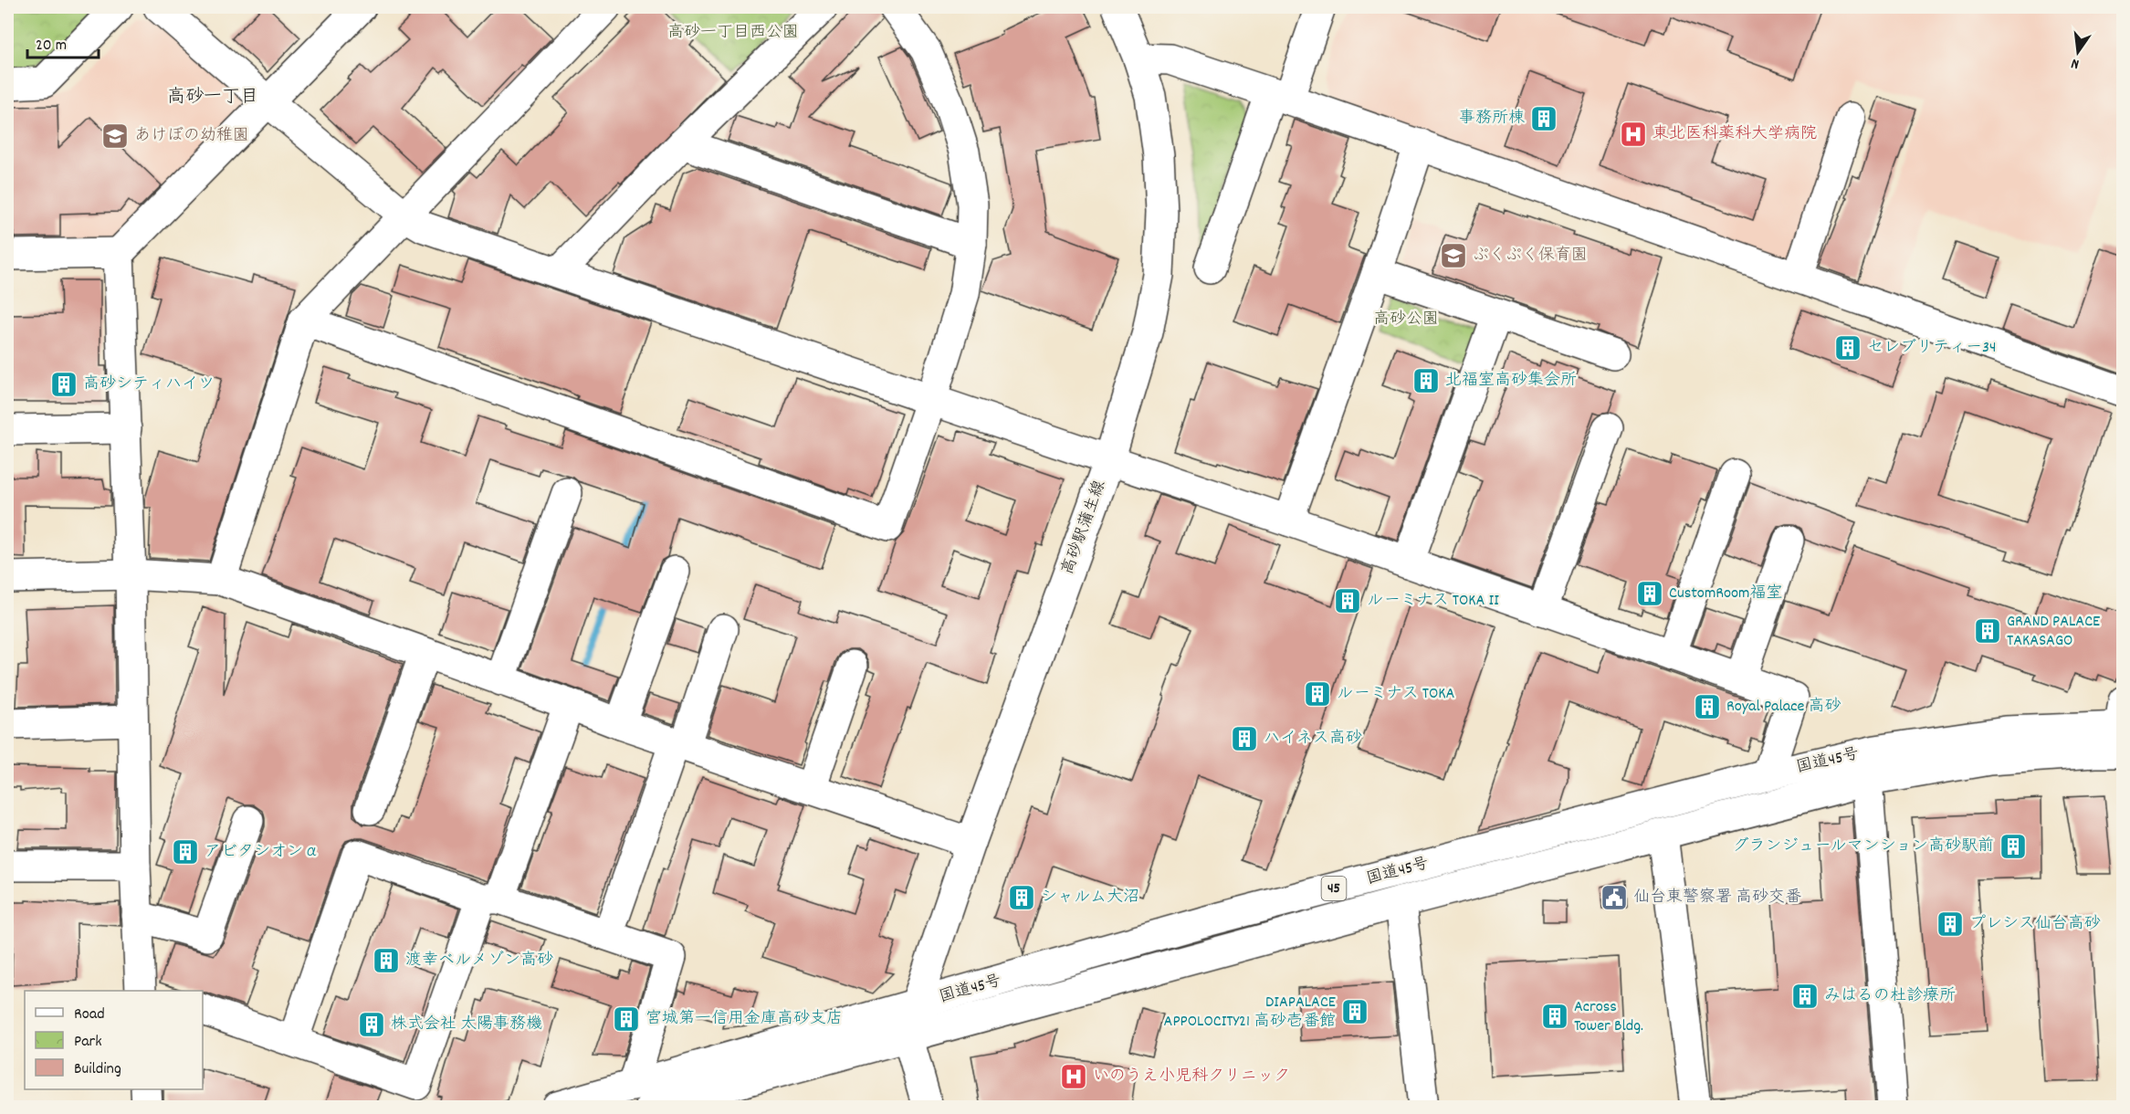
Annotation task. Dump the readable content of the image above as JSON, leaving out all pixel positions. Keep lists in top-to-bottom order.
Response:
{
  "streets": {
    "main road": ["高砂駅蒲生線", "国道45号", "45"]
  },
  "crossings": [
    ["高砂駅蒲生線", "国道45号"]
  ],
  "districts": ["高砂一丁目"],
  "parks": ["高砂一丁目西公園", "高砂公園"],
  "places": {
    "building": [
      "事務所棟",
      "セレブリティー34",
      "北福室高砂集会所",
      "高砂シティハイツ",
      "CustomRoom福室",
      "ルーミナス TOKA II",
      "GRAND PALACE TAKASAGO",
      "ルーミナス TOKA",
      "Royal Palace 高砂",
      "ハイネス高砂",
      "グランジュールマンション高砂駅前",
      "アビタシオンα",
      "シャルム大沼",
      "プレシス仙台高砂",
      "渡幸ベルメゾン高砂",
      "みはるの杜診療所",
      "DIAPALACE APPOLOCITY21 高砂壱番館",
      "Across Tower Bldg.",
      "宮城第一信用金庫高砂支店",
      "株式会社 太陽事務機"
    ],
    "hospital": ["東北医科薬科大学病院", "いのうえ小児科クリニック"],
    "school or university": ["あけぼの幼稚園", "ぷくぷく保育園"],
    "public building": ["仙台東警察署 高砂交番"]
  },
  "legend": ["Road", "Park", "Building"],
  "scale_bar": "20 m",
  "north": "bottom"
}
